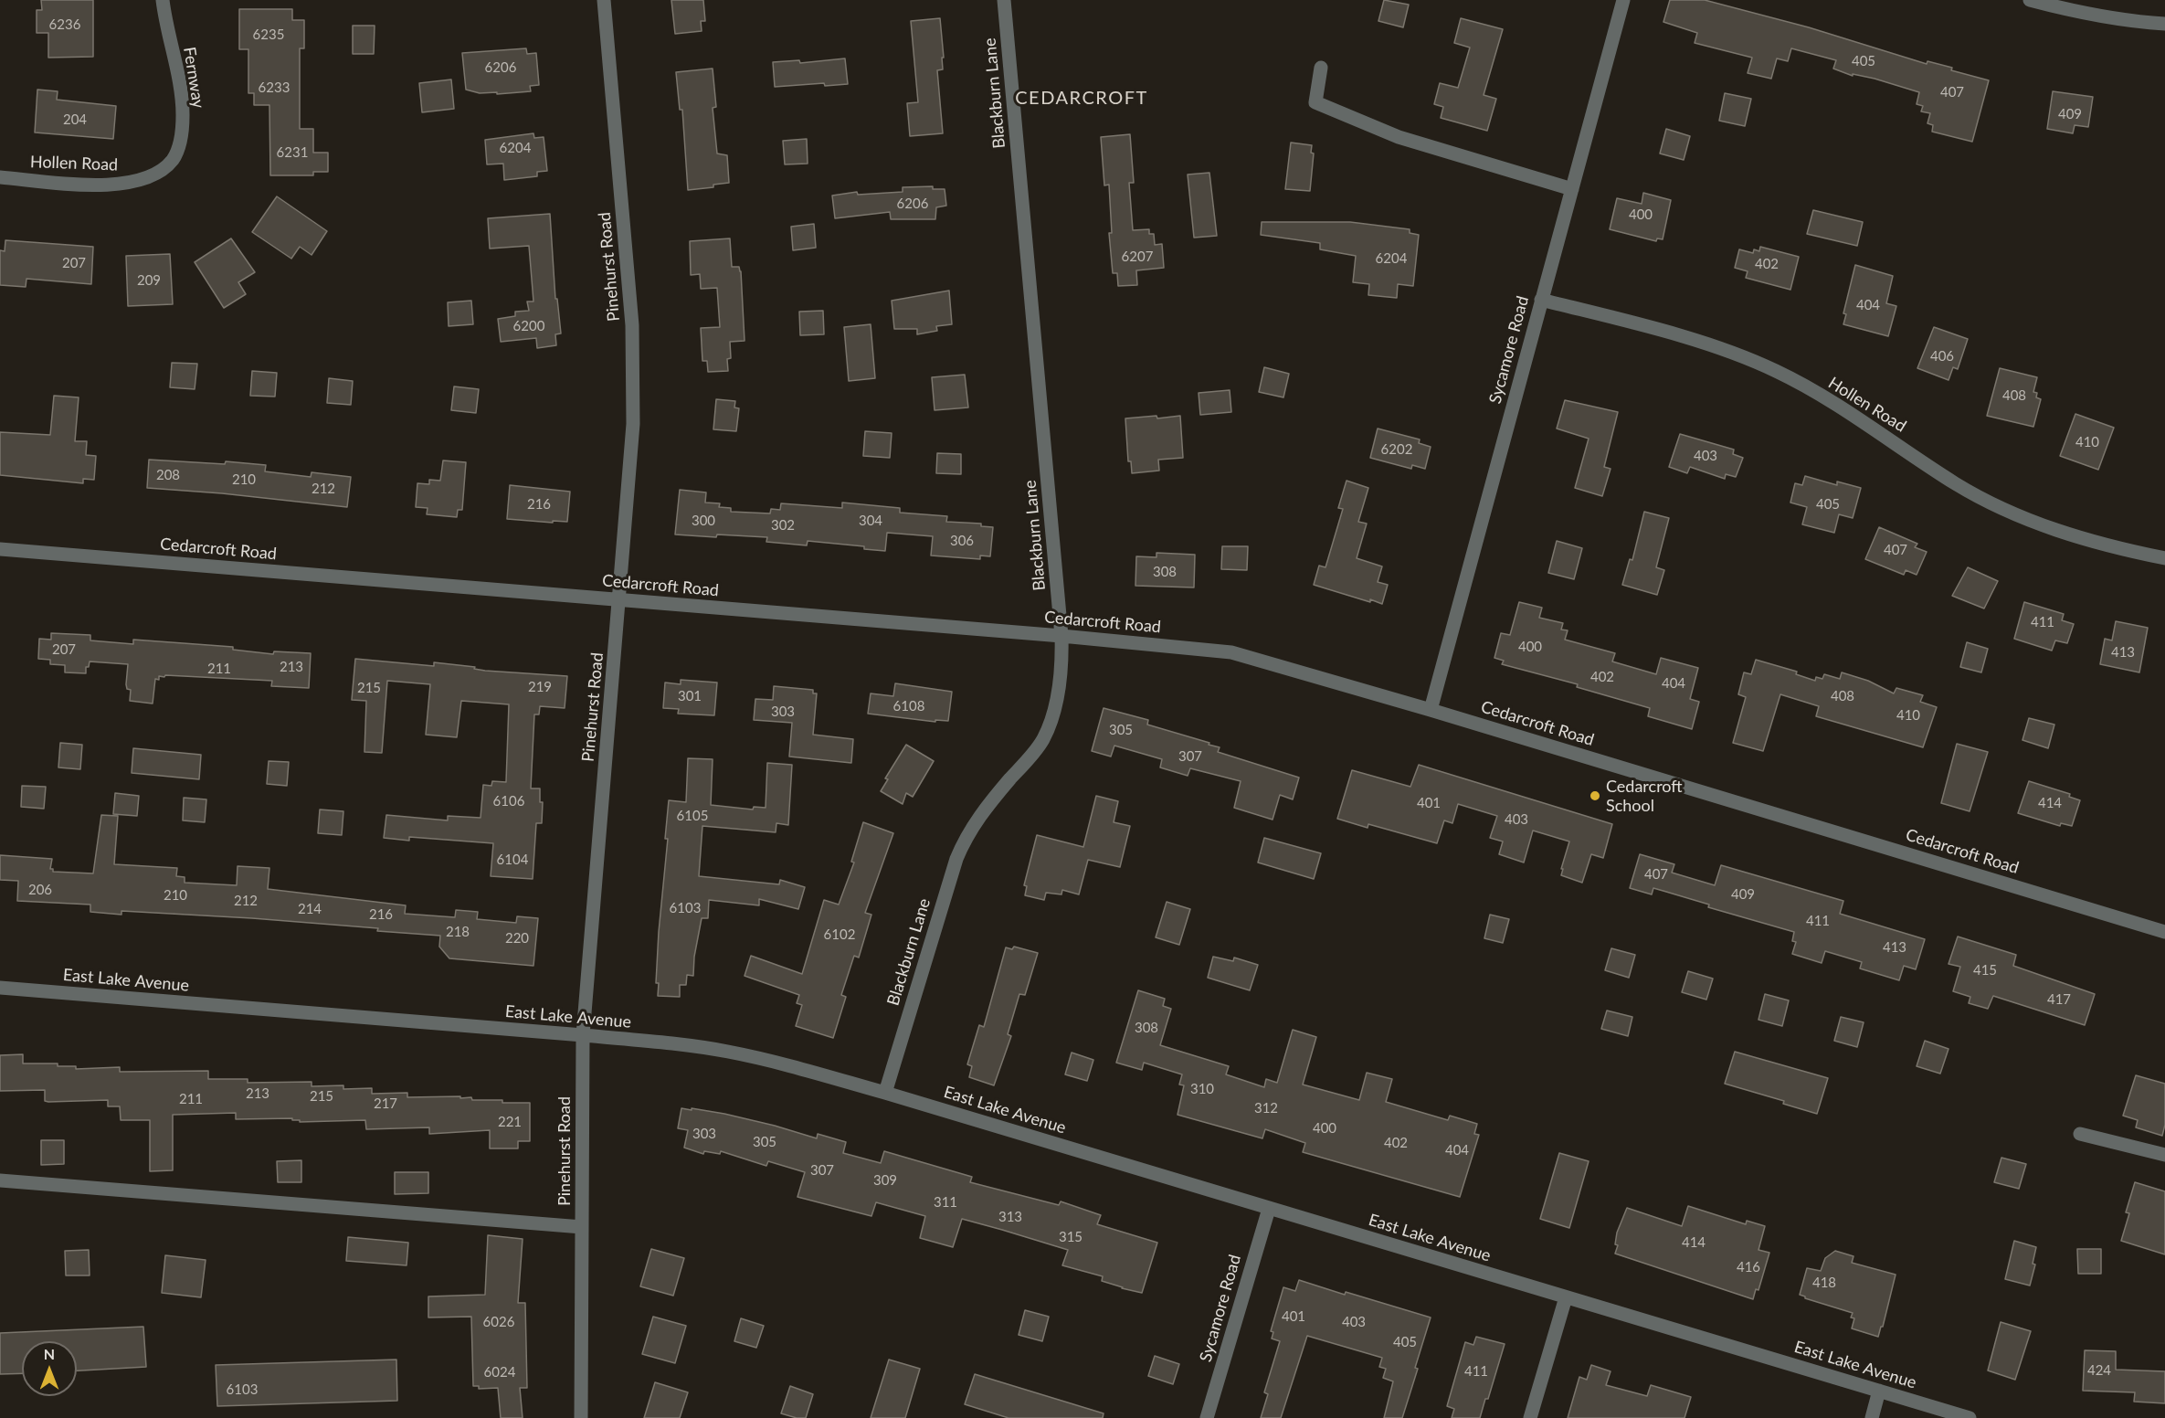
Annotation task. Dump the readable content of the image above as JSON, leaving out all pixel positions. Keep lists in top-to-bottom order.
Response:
{
  "streets": {
    "street": [
      "Fernway",
      "Blackburn Lane",
      "Hollen Road",
      "Pinehurst Road",
      "Sycamore Road",
      "Cedarcroft Road",
      "East Lake Avenue"
    ]
  },
  "crossings": [
    ["Fernway", "Hollen Road"],
    ["Blackburn Lane", "Cedarcroft Road"],
    ["Blackburn Lane", "East Lake Avenue"],
    ["Hollen Road", "Sycamore Road"],
    ["Pinehurst Road", "Cedarcroft Road"],
    ["Pinehurst Road", "East Lake Avenue"],
    ["Sycamore Road", "Cedarcroft Road"],
    ["Sycamore Road", "East Lake Avenue"]
  ],
  "districts": ["CEDARCROFT"],
  "places": ["Cedarcroft School"],
  "house_numbers": [
    "6236",
    "6235",
    "405",
    "6206",
    "6233",
    "407",
    "409",
    "204",
    "6204",
    "6231",
    "6206",
    "400",
    "6207",
    "6204",
    "207",
    "402",
    "209",
    "404",
    "6200",
    "406",
    "408",
    "410",
    "6202",
    "403",
    "208",
    "210",
    "212",
    "216",
    "405",
    "300",
    "304",
    "302",
    "306",
    "407",
    "308",
    "411",
    "400",
    "207",
    "413",
    "213",
    "211",
    "402",
    "404",
    "219",
    "215",
    "301",
    "408",
    "6108",
    "303",
    "410",
    "305",
    "307",
    "6106",
    "401",
    "414",
    "6105",
    "403",
    "6104",
    "407",
    "206",
    "409",
    "210",
    "212",
    "6103",
    "214",
    "216",
    "411",
    "218",
    "6102",
    "220",
    "413",
    "415",
    "417",
    "308",
    "310",
    "213",
    "215",
    "211",
    "217",
    "312",
    "221",
    "400",
    "303",
    "305",
    "402",
    "404",
    "307",
    "309",
    "311",
    "313",
    "315",
    "414",
    "416",
    "418",
    "401",
    "6026",
    "403",
    "405",
    "424",
    "411",
    "6024",
    "6103"
  ],
  "north": "top"
}
